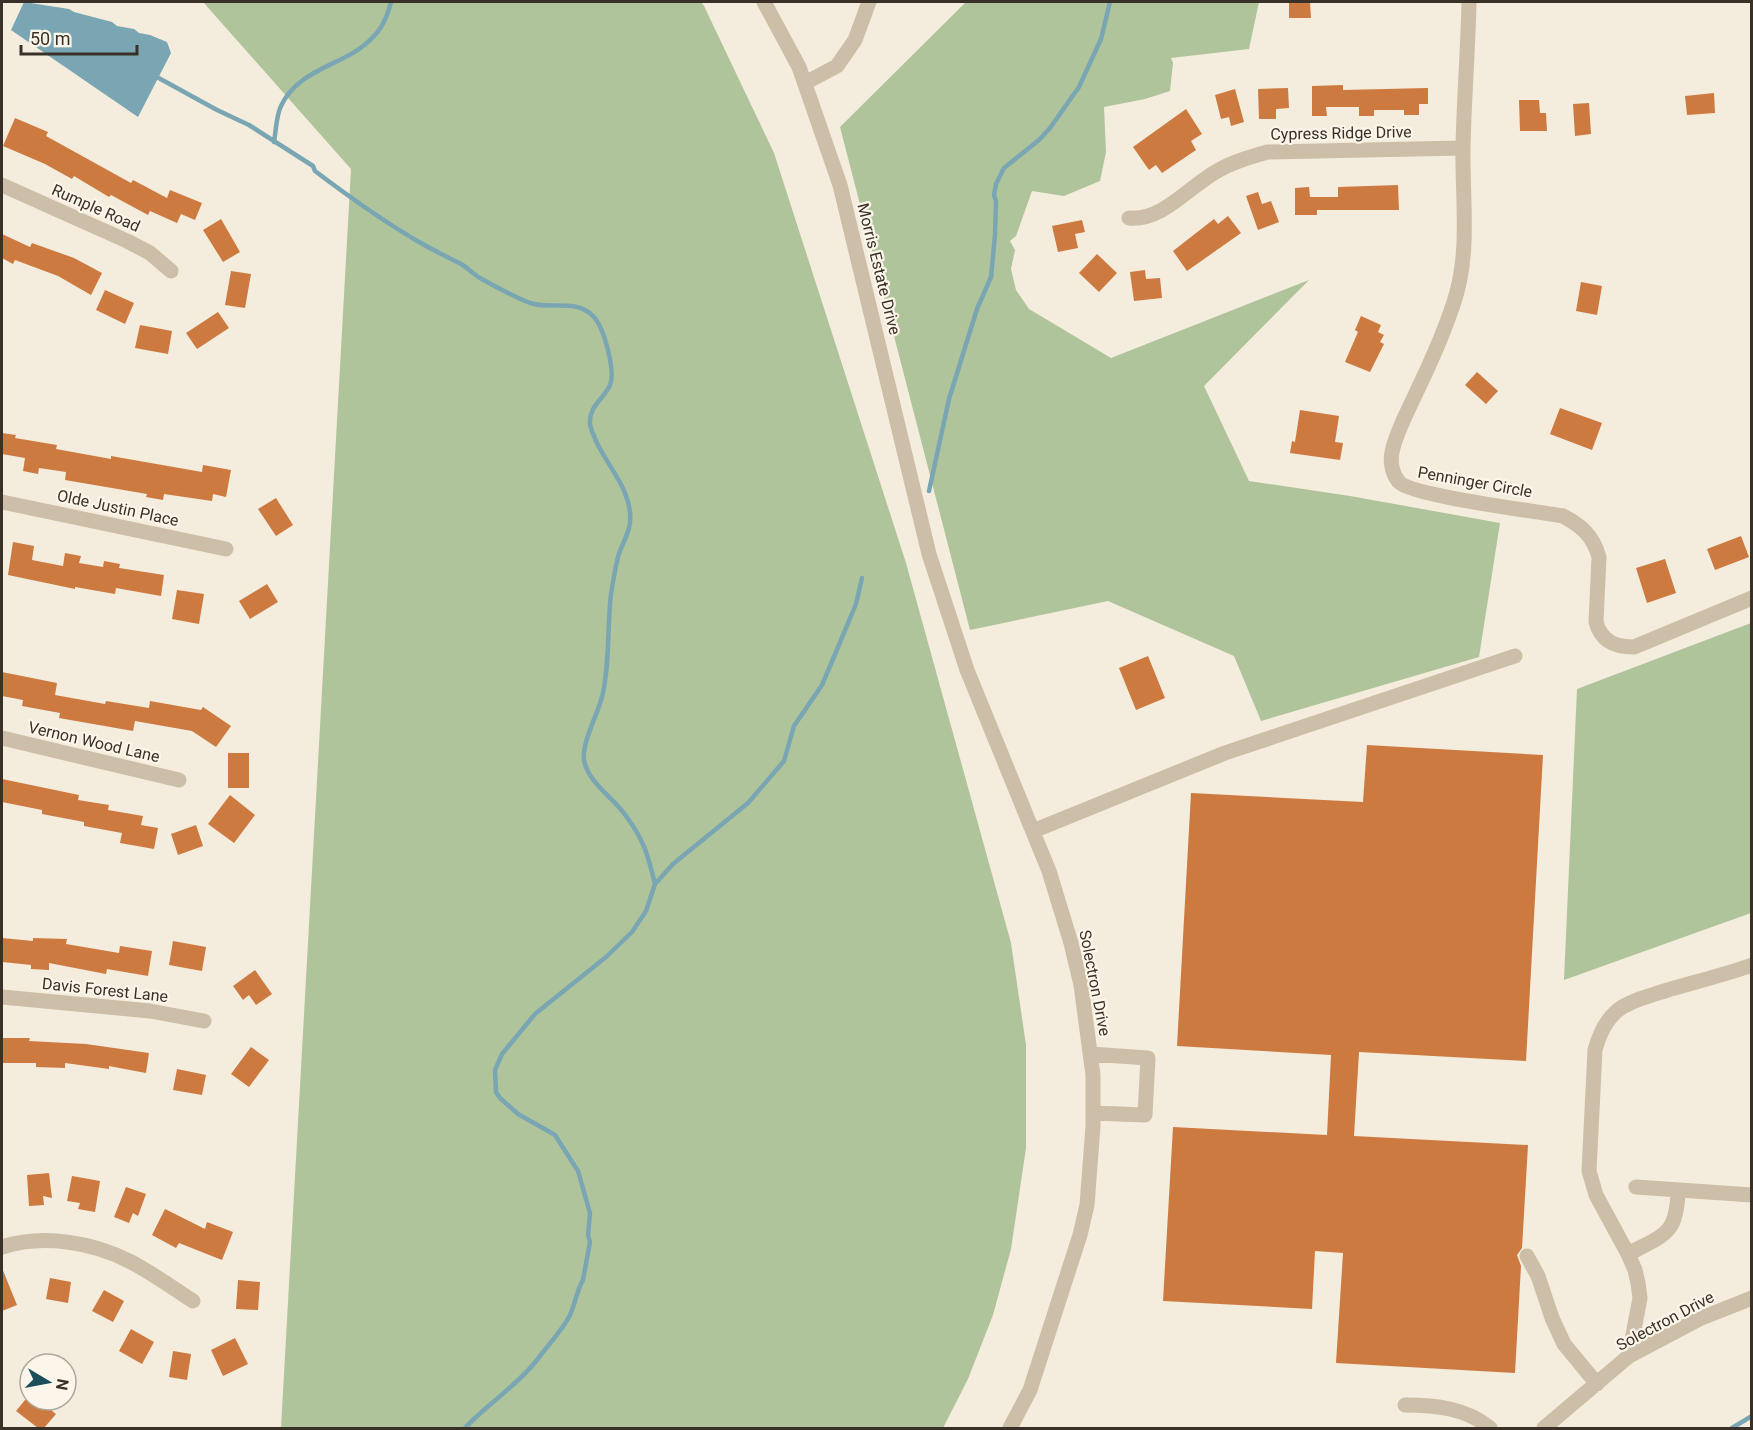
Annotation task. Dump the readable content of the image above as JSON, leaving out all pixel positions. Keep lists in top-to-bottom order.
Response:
{
  "streets": {
    "street": [
      "Cypress Ridge Drive",
      "Rumple Road",
      "Morris Estate Drive",
      "Penninger Circle",
      "Olde Justin Place",
      "Vernon Wood Lane",
      "Solectron Drive",
      "Davis Forest Lane"
    ]
  },
  "crossings": [
    ["Cypress Ridge Drive", "Penninger Circle"],
    ["Morris Estate Drive", "Solectron Drive"]
  ],
  "scale_bar": "50 m",
  "north": "right"
}
